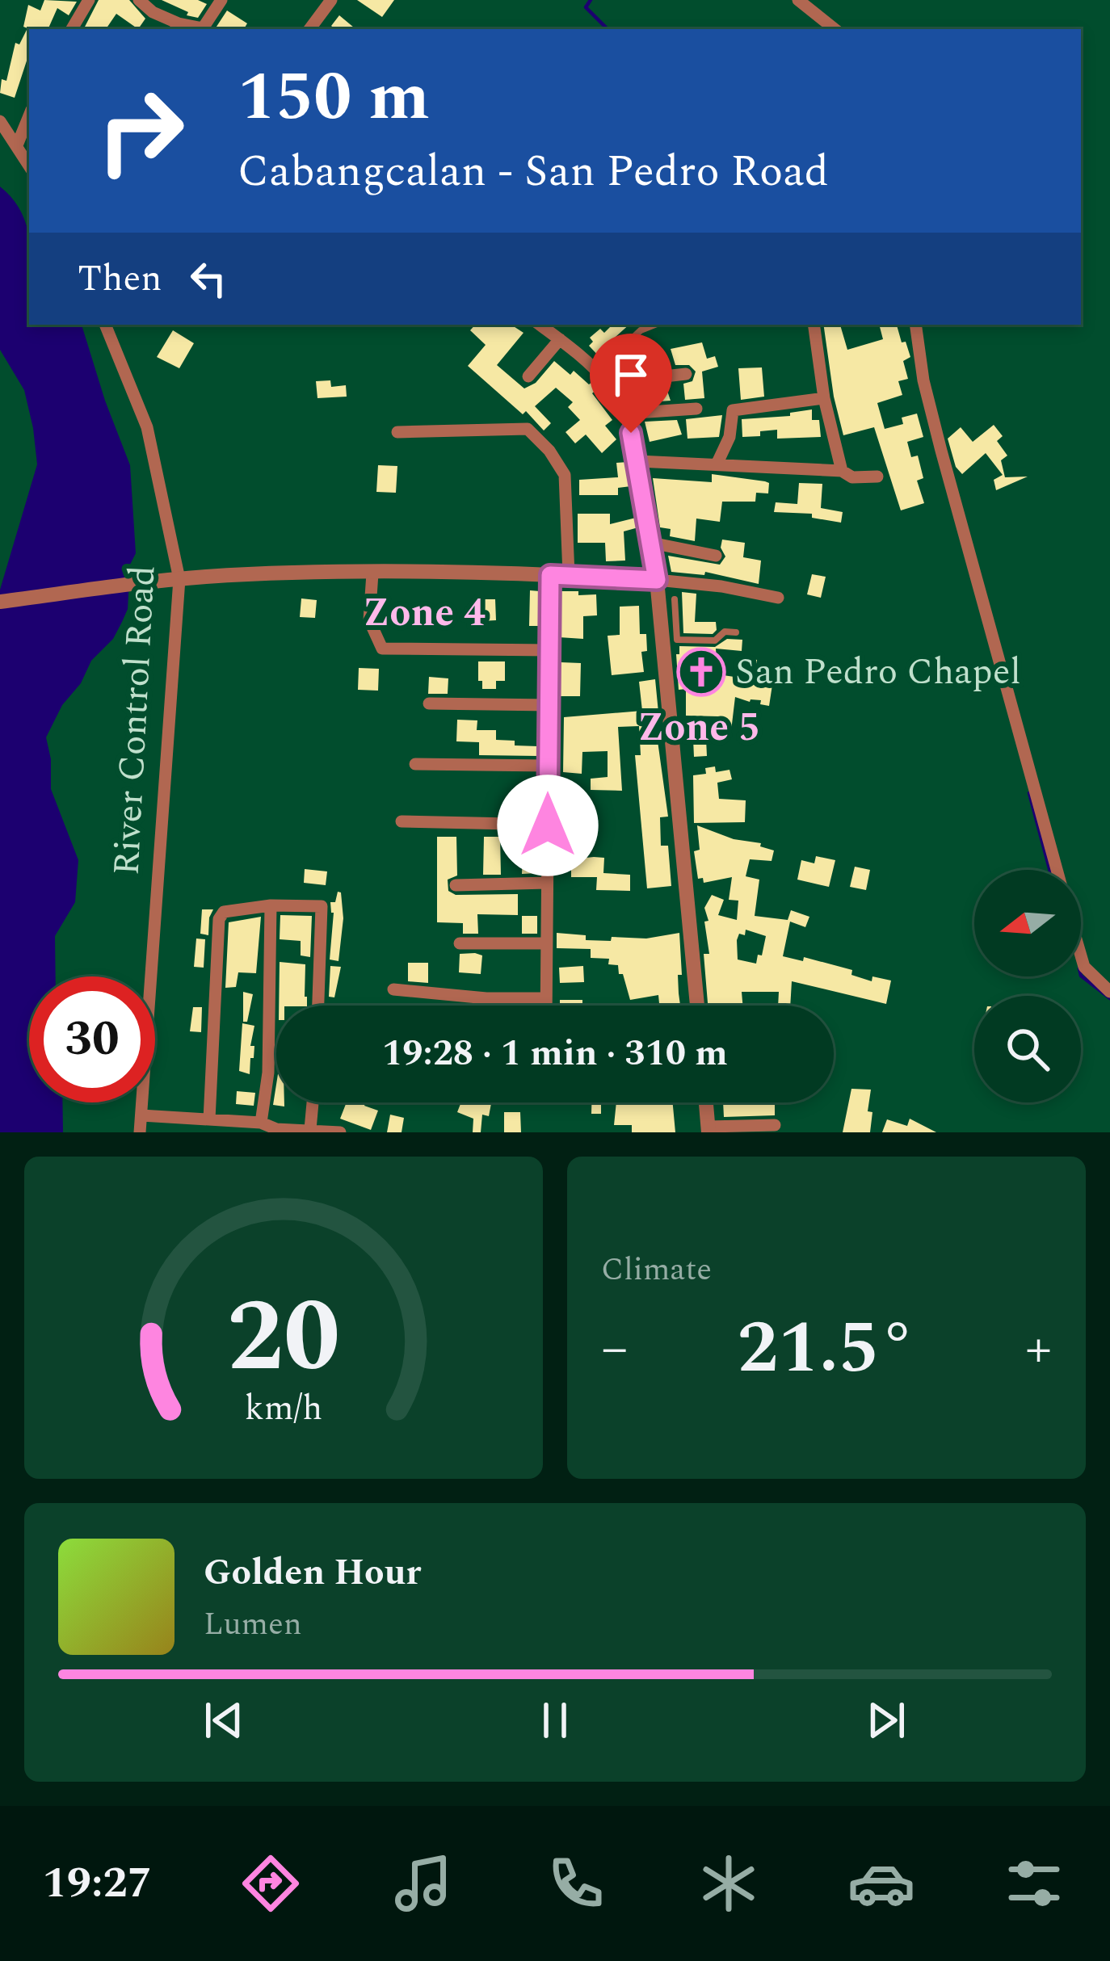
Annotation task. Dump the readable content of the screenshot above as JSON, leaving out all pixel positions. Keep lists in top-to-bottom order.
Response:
{
  "streets": {
    "street": ["River Control Road"]
  },
  "districts": ["Zone 4", "Zone 5"],
  "places": {
    "church": ["San Pedro Chapel"]
  },
  "north": "left",
  "page": {
    "turn": ["150 m", "Cabangcalan - San Pedro Road"],
    "then": "Then",
    "limit": "30",
    "trip": "19:28 · 1 min · 310 m",
    "tile": "Climate",
    "heat": ["−", "21.5°", "+"],
    "song": ["Golden Hour", "Lumen"],
    "tabs": "19:27",
    "gauge": ["20", "km/h"]
  }
}
